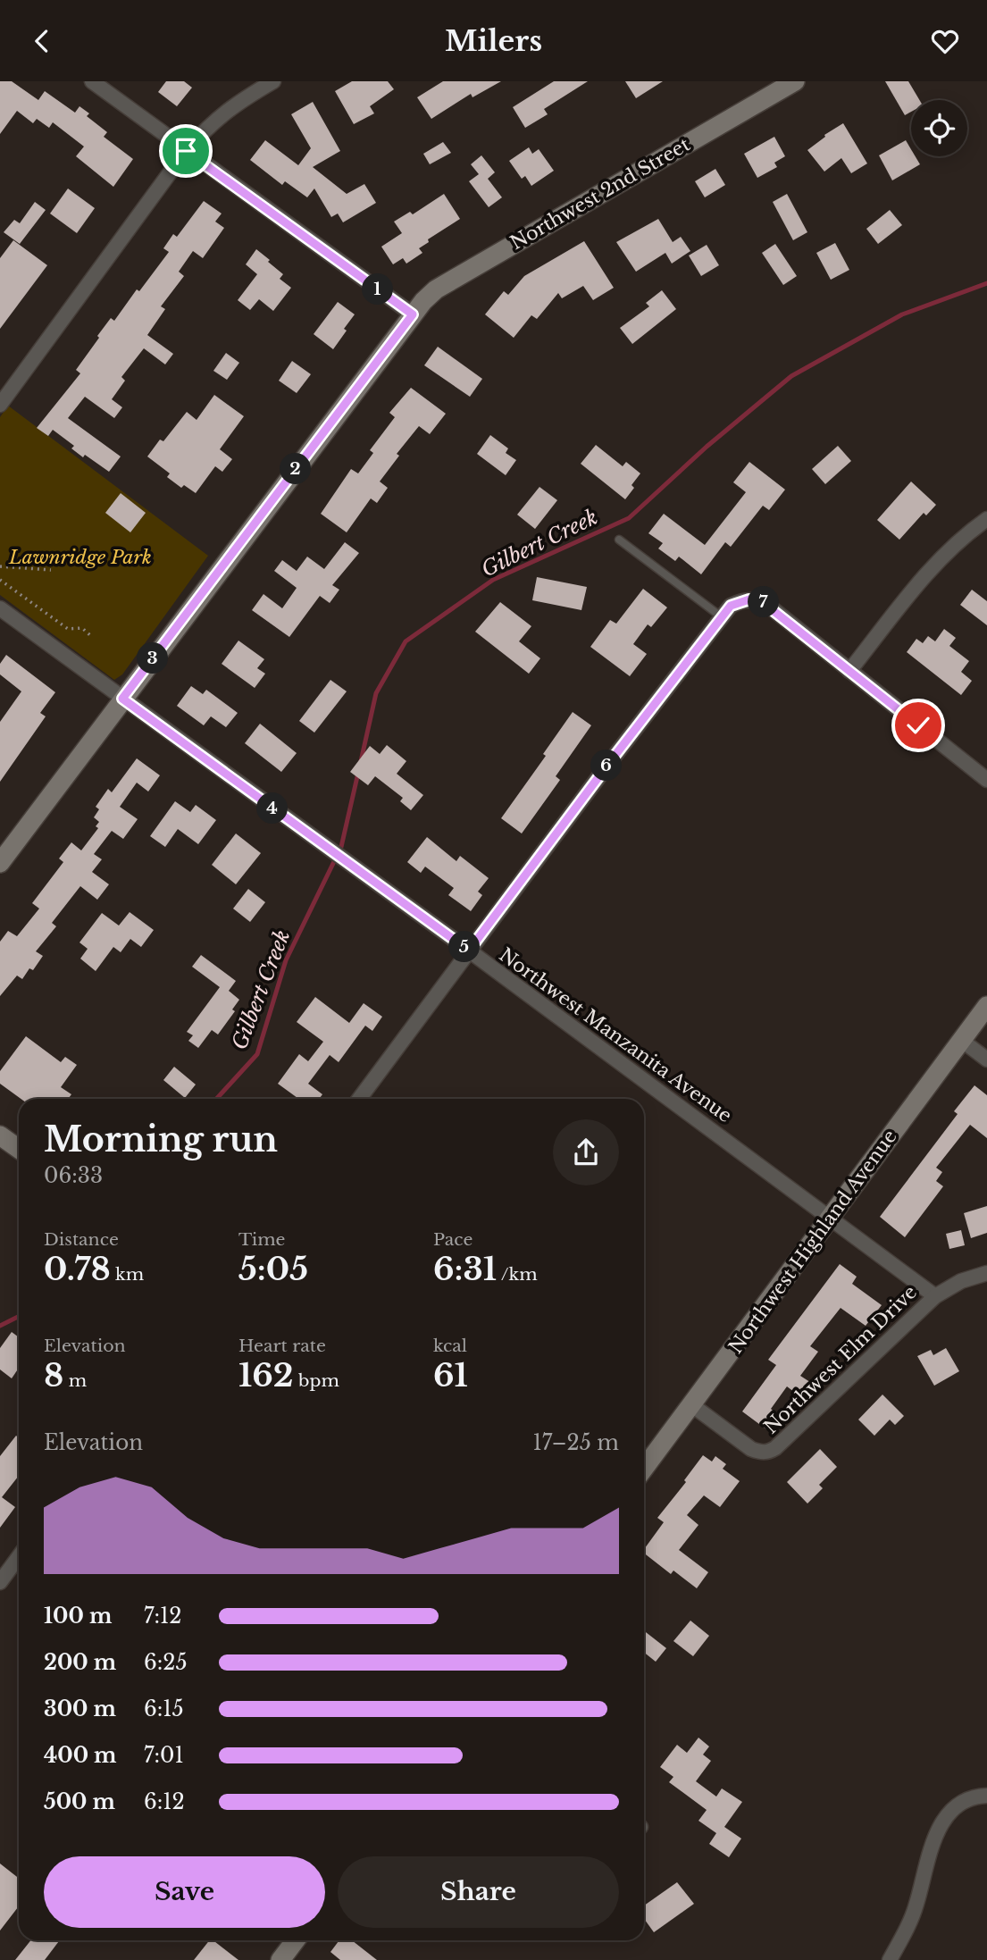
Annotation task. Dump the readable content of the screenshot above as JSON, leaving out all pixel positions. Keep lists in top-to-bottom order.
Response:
{
  "streets": {
    "street": [
      "Northwest 2nd Street",
      "Northwest Manzanita Avenue",
      "Northwest Highland Avenue",
      "Northwest Elm Drive"
    ]
  },
  "crossings": [
    ["Northwest 2nd Street", "Northwest Manzanita Avenue"],
    ["Northwest Manzanita Avenue", "Northwest Highland Avenue"],
    ["Northwest Manzanita Avenue", "Northwest Elm Drive"],
    ["Northwest Highland Avenue", "Northwest Elm Drive"]
  ],
  "water": ["Gilbert Creek"],
  "parks": ["Lawnridge Park"],
  "page": {
    "header": "Milers",
    "pins": [
      "1",
      "2",
      "7",
      "3",
      "6",
      "4",
      "5"
    ],
    "heading": ["Morning run", "06:33"],
    "stats": [
      ["Distance", "0.78 km"],
      ["Time", "5:05"],
      ["Pace", "6:31 /km"],
      ["Elevation", "8 m"],
      ["Heart rate", "162 bpm"],
      ["kcal", "61"]
    ],
    "chart": ["Elevation", "17–25 m"],
    "list": [
      {
        "name": "100 m",
        "note": "7:12"
      },
      {
        "name": "200 m",
        "note": "6:25"
      },
      {
        "name": "300 m",
        "note": "6:15"
      },
      {
        "name": "400 m",
        "note": "7:01"
      },
      {
        "name": "500 m",
        "note": "6:12"
      }
    ],
    "buttons": ["Save", "Share"]
  }
}
